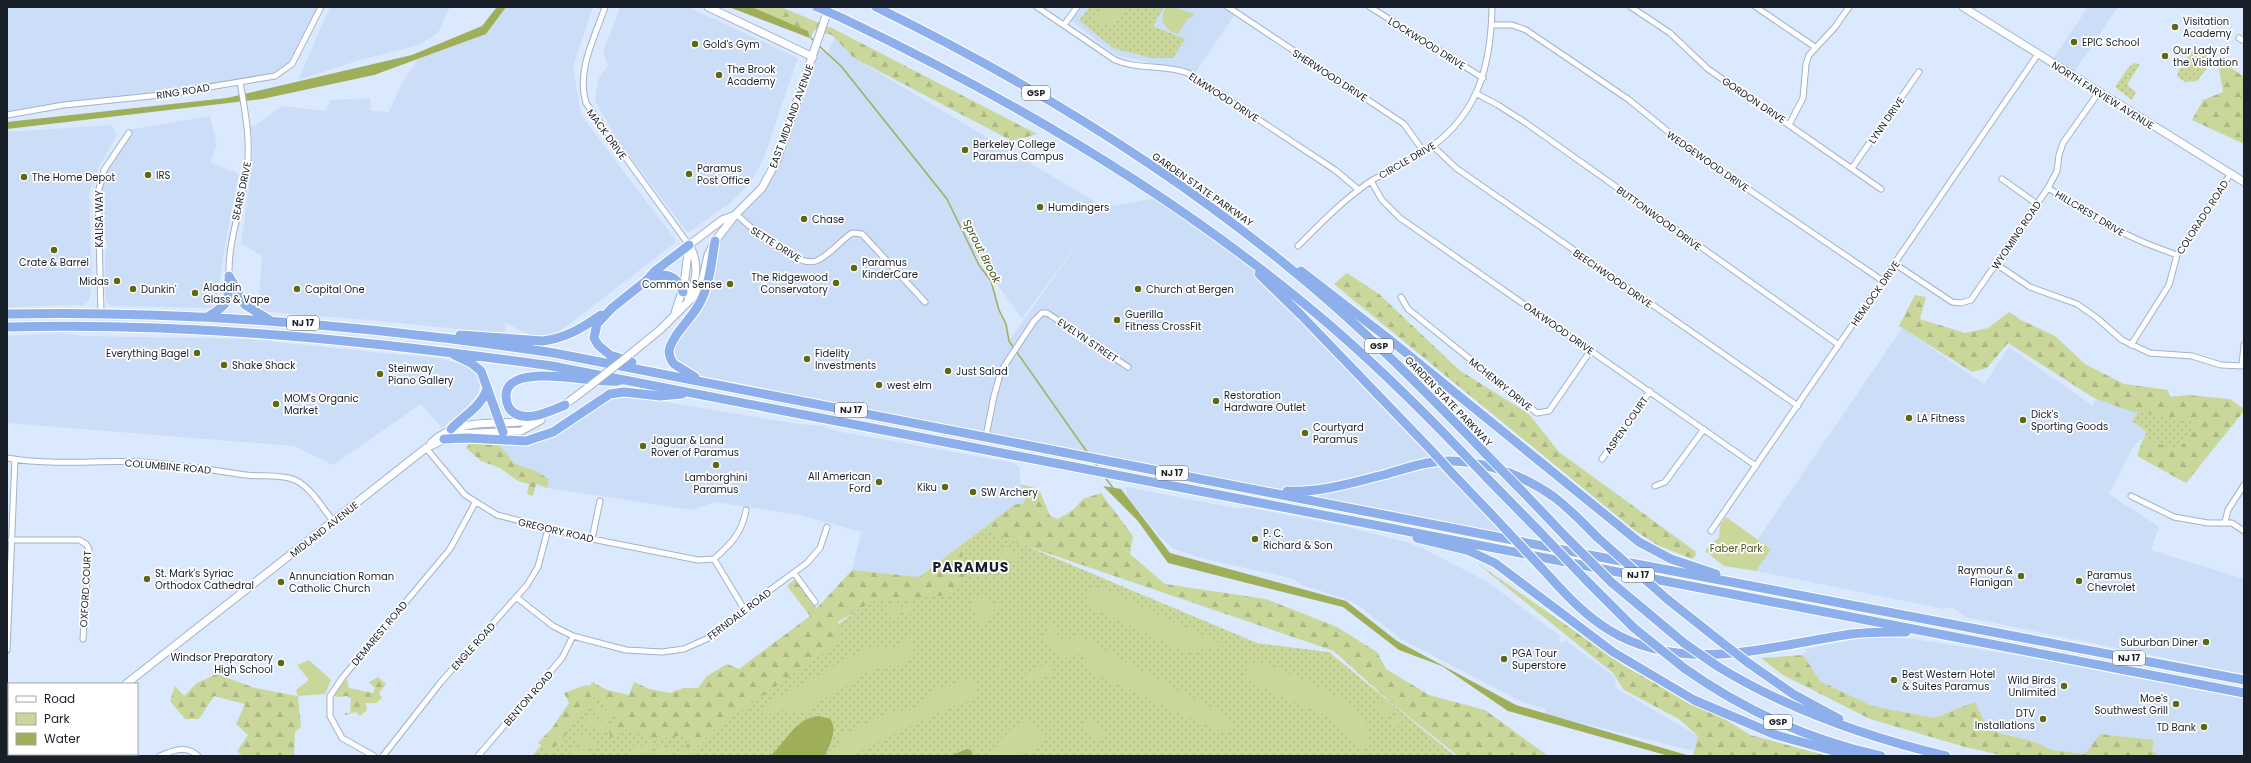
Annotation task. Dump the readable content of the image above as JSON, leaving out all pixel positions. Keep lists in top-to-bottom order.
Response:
{
  "streets": {
    "highway": ["GSP", "GARDEN STATE PARKWAY", "NJ 17"],
    "street": [
      "LOCKWOOD DRIVE",
      "SHERWOOD DRIVE",
      "RING ROAD",
      "NORTH FARVIEW AVENUE",
      "ELMWOOD DRIVE",
      "GORDON DRIVE",
      "EAST MIDLAND AVENUE",
      "LYNN DRIVE",
      "MACK DRIVE",
      "CIRCLE DRIVE",
      "WEDGEWOOD DRIVE",
      "SEARS DRIVE",
      "HILLCREST DRIVE",
      "COLORADO ROAD",
      "BUTTONWOOD DRIVE",
      "KALISA WAY",
      "WYOMING ROAD",
      "SETTE DRIVE",
      "BEECHWOOD DRIVE",
      "HEMLOCK DRIVE",
      "OAKWOOD DRIVE",
      "EVELYN STREET",
      "MCHENRY DRIVE",
      "ASPEN COURT",
      "COLUMBINE ROAD",
      "MIDLAND AVENUE",
      "GREGORY ROAD",
      "OXFORD COURT",
      "FERNDALE ROAD",
      "DEMAREST ROAD",
      "ENGLE ROAD",
      "BENTON ROAD"
    ]
  },
  "crossings": [
    ["LOCKWOOD DRIVE", "CIRCLE DRIVE"],
    ["SHERWOOD DRIVE", "CIRCLE DRIVE"],
    ["RING ROAD", "SEARS DRIVE"],
    ["NORTH FARVIEW AVENUE", "COLORADO ROAD"],
    ["NORTH FARVIEW AVENUE", "WYOMING ROAD"],
    ["NORTH FARVIEW AVENUE", "HEMLOCK DRIVE"],
    ["ELMWOOD DRIVE", "CIRCLE DRIVE"],
    ["GORDON DRIVE", "LYNN DRIVE"],
    ["EAST MIDLAND AVENUE", "MACK DRIVE"],
    ["EAST MIDLAND AVENUE", "SETTE DRIVE"],
    ["CIRCLE DRIVE", "WEDGEWOOD DRIVE"],
    ["CIRCLE DRIVE", "BUTTONWOOD DRIVE"],
    ["CIRCLE DRIVE", "BEECHWOOD DRIVE"],
    ["CIRCLE DRIVE", "OAKWOOD DRIVE"],
    ["WEDGEWOOD DRIVE", "HEMLOCK DRIVE"],
    ["HILLCREST DRIVE", "COLORADO ROAD"],
    ["HILLCREST DRIVE", "WYOMING ROAD"],
    ["BUTTONWOOD DRIVE", "HEMLOCK DRIVE"],
    ["KALISA WAY", "NJ 17"],
    ["WYOMING ROAD", "HEMLOCK DRIVE"],
    ["BEECHWOOD DRIVE", "HEMLOCK DRIVE"],
    ["HEMLOCK DRIVE", "OAKWOOD DRIVE"],
    ["NJ 17", "EVELYN STREET"],
    ["OAKWOOD DRIVE", "MCHENRY DRIVE"],
    ["OAKWOOD DRIVE", "ASPEN COURT"],
    ["COLUMBINE ROAD", "MIDLAND AVENUE"],
    ["MIDLAND AVENUE", "GREGORY ROAD"],
    ["GREGORY ROAD", "DEMAREST ROAD"],
    ["GREGORY ROAD", "ENGLE ROAD"],
    ["FERNDALE ROAD", "ENGLE ROAD"],
    ["FERNDALE ROAD", "BENTON ROAD"]
  ],
  "districts": ["PARAMUS"],
  "water": ["Sprout Brook"],
  "parks": ["Faber Park"],
  "places": [
    "Visitation Academy",
    "EPIC School",
    "Gold's Gym",
    "Our Lady of the Visitation",
    "The Brook Academy",
    "Berkeley College Paramus Campus",
    "Paramus Post Office",
    "IRS",
    "The Home Depot",
    "Humdingers",
    "Chase",
    "Crate & Barrel",
    "Paramus KinderCare",
    "Midas",
    "The Ridgewood Conservatory",
    "Common Sense",
    "Dunkin'",
    "Capital One",
    "Church at Bergen",
    "Aladdin Glass & Vape",
    "Guerilla Fitness CrossFit",
    "Everything Bagel",
    "Fidelity Investments",
    "Shake Shack",
    "Just Salad",
    "Steinway Piano Gallery",
    "west elm",
    "Restoration Hardware Outlet",
    "MOM's Organic Market",
    "LA Fitness",
    "Dick's Sporting Goods",
    "Courtyard Paramus",
    "Jaguar & Land Rover of Paramus",
    "Lamborghini Paramus",
    "All American Ford",
    "Kiku",
    "SW Archery",
    "P. C. Richard & Son",
    "Raymour & Flanigan",
    "St. Mark's Syriac Orthodox Cathedral",
    "Paramus Chevrolet",
    "Annunciation Roman Catholic Church",
    "Suburban Diner",
    "PGA Tour Superstore",
    "Windsor Preparatory High School",
    "Best Western Hotel & Suites Paramus",
    "Wild Birds Unlimited",
    "Moe's Southwest Grill",
    "DTV Installations",
    "TD Bank"
  ],
  "legend": ["Road", "Park", "Water"]
}
